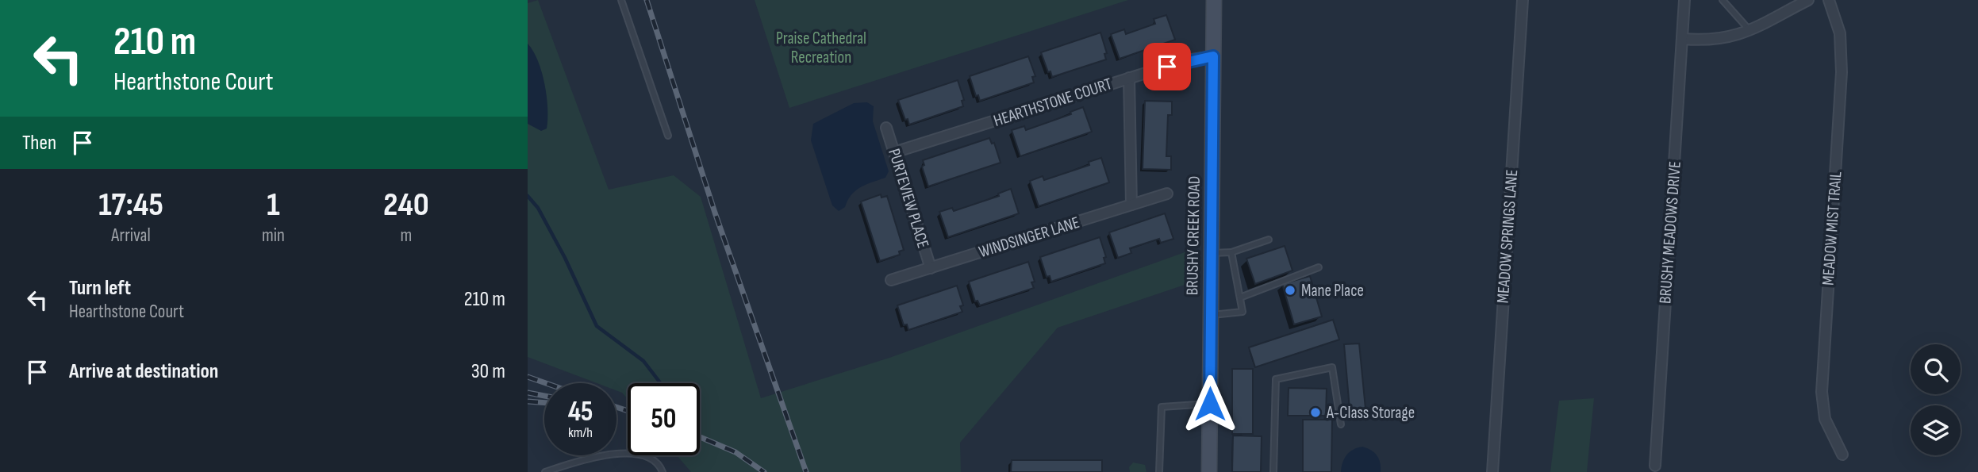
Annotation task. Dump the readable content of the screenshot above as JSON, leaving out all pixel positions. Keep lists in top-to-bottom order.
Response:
{
  "streets": {
    "main road": ["BRUSHY CREEK ROAD"],
    "street": [
      "HEARTHSTONE COURT",
      "PURTEVIEW PLACE",
      "MEADOW MIST TRAIL",
      "BRUSHY MEADOWS DRIVE",
      "MEADOW SPRINGS LANE",
      "WINDSINGER LANE"
    ]
  },
  "crossings": [
    ["HEARTHSTONE COURT", "PURTEVIEW PLACE"],
    ["HEARTHSTONE COURT", "BRUSHY CREEK ROAD"],
    ["PURTEVIEW PLACE", "WINDSINGER LANE"]
  ],
  "parks": ["Praise Cathedral Recreation"],
  "places": ["Mane Place", "A-Class Storage"],
  "page": {
    "turn": ["210 m", "Hearthstone Court"],
    "then": "Then",
    "eta": [
      "17:45",
      "Arrival",
      "1",
      "min",
      "240",
      "m"
    ],
    "list": [
      {
        "name": "Turn left",
        "note": "Hearthstone Court",
        "value": "210 m"
      },
      {
        "name": "Arrive at destination",
        "value": "30 m"
      }
    ],
    "speed": "45 km/h",
    "limit": "50"
  }
}
